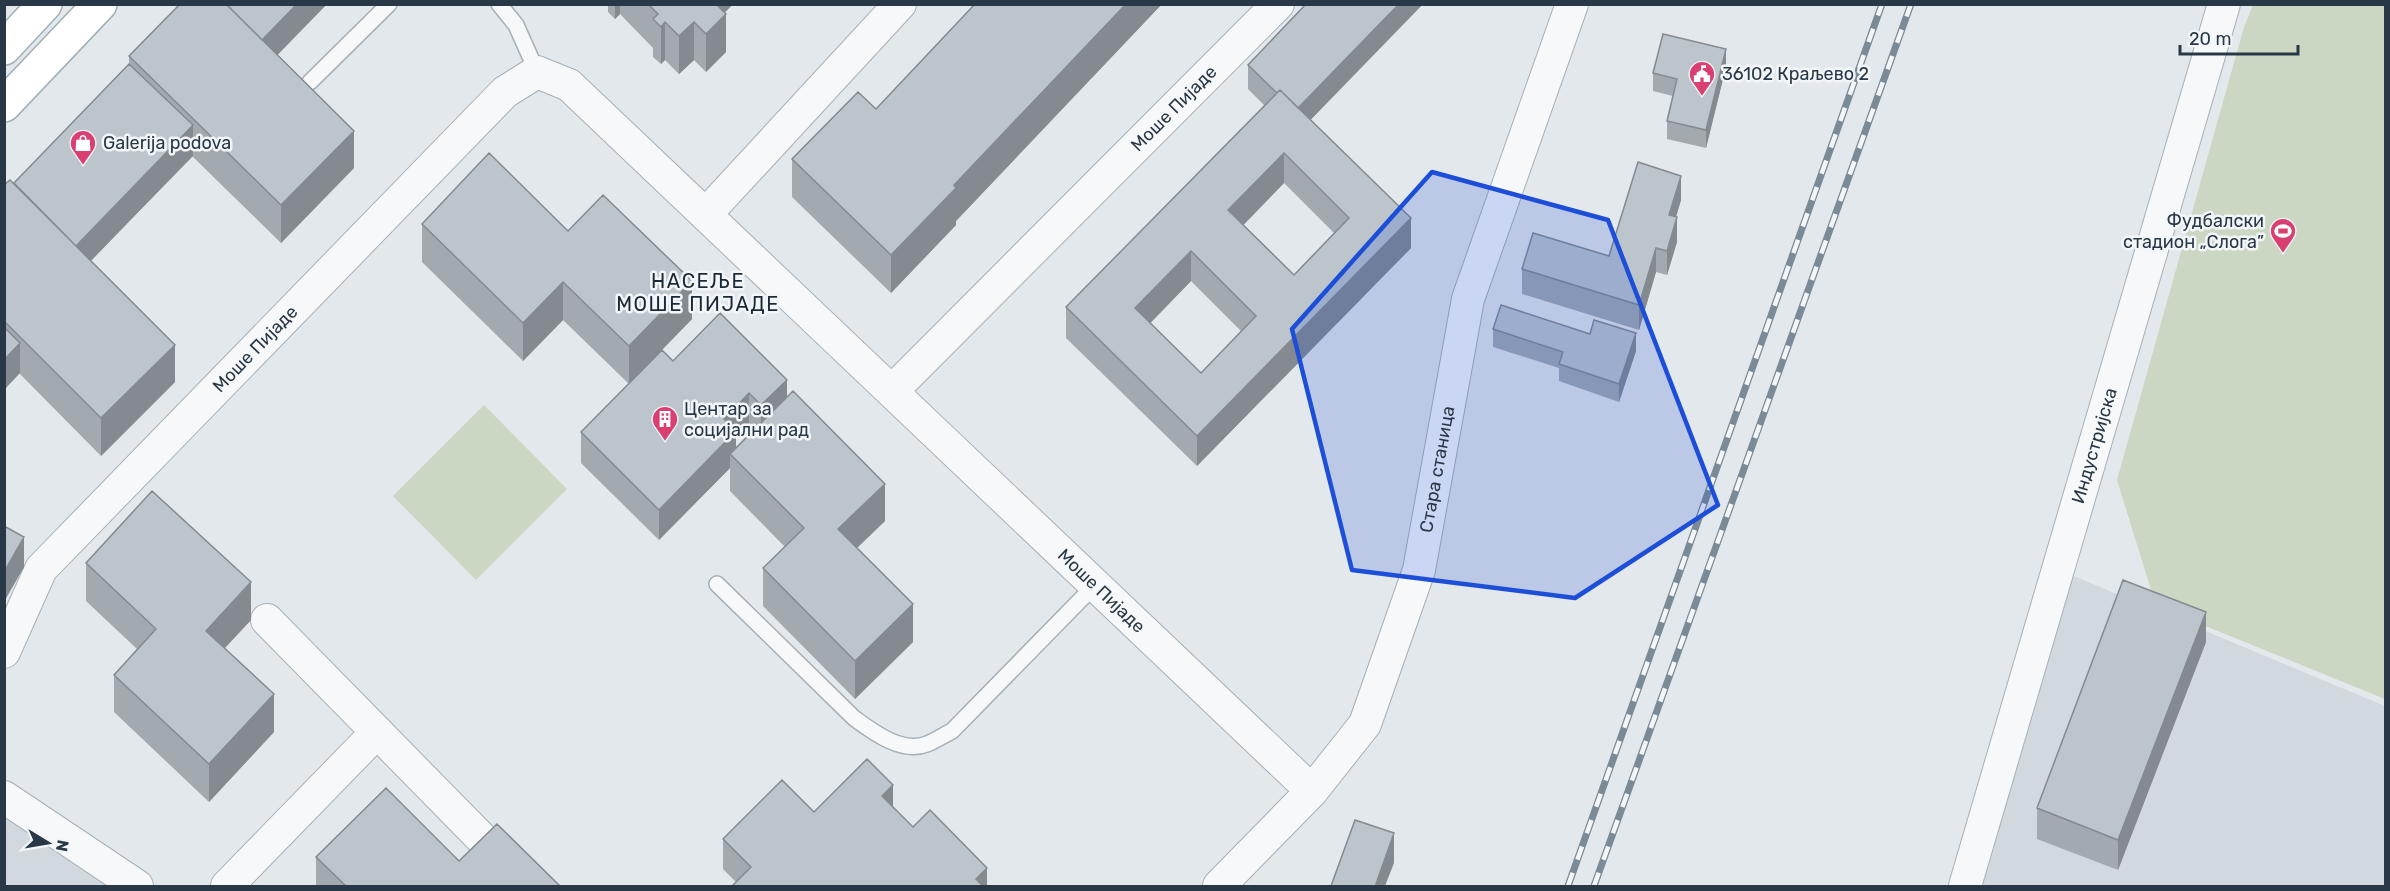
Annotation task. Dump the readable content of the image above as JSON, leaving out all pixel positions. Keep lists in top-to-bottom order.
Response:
{
  "streets": {
    "street": ["Моше Пијаде", "Индустријска", "Стара станица"]
  },
  "crossings": [
    ["Моше Пијаде", "Стара станица"]
  ],
  "districts": ["НАСЕЉЕ МОШЕ ПИЈАДЕ"],
  "places": {
    "public building": ["36102 Краљево 2"],
    "shop": ["Galerija podova"],
    "sports": ["Фудбалски стадион „Слога”"],
    "building": ["Центар за социјални рад"]
  },
  "scale_bar": "20 m",
  "north": "right"
}
